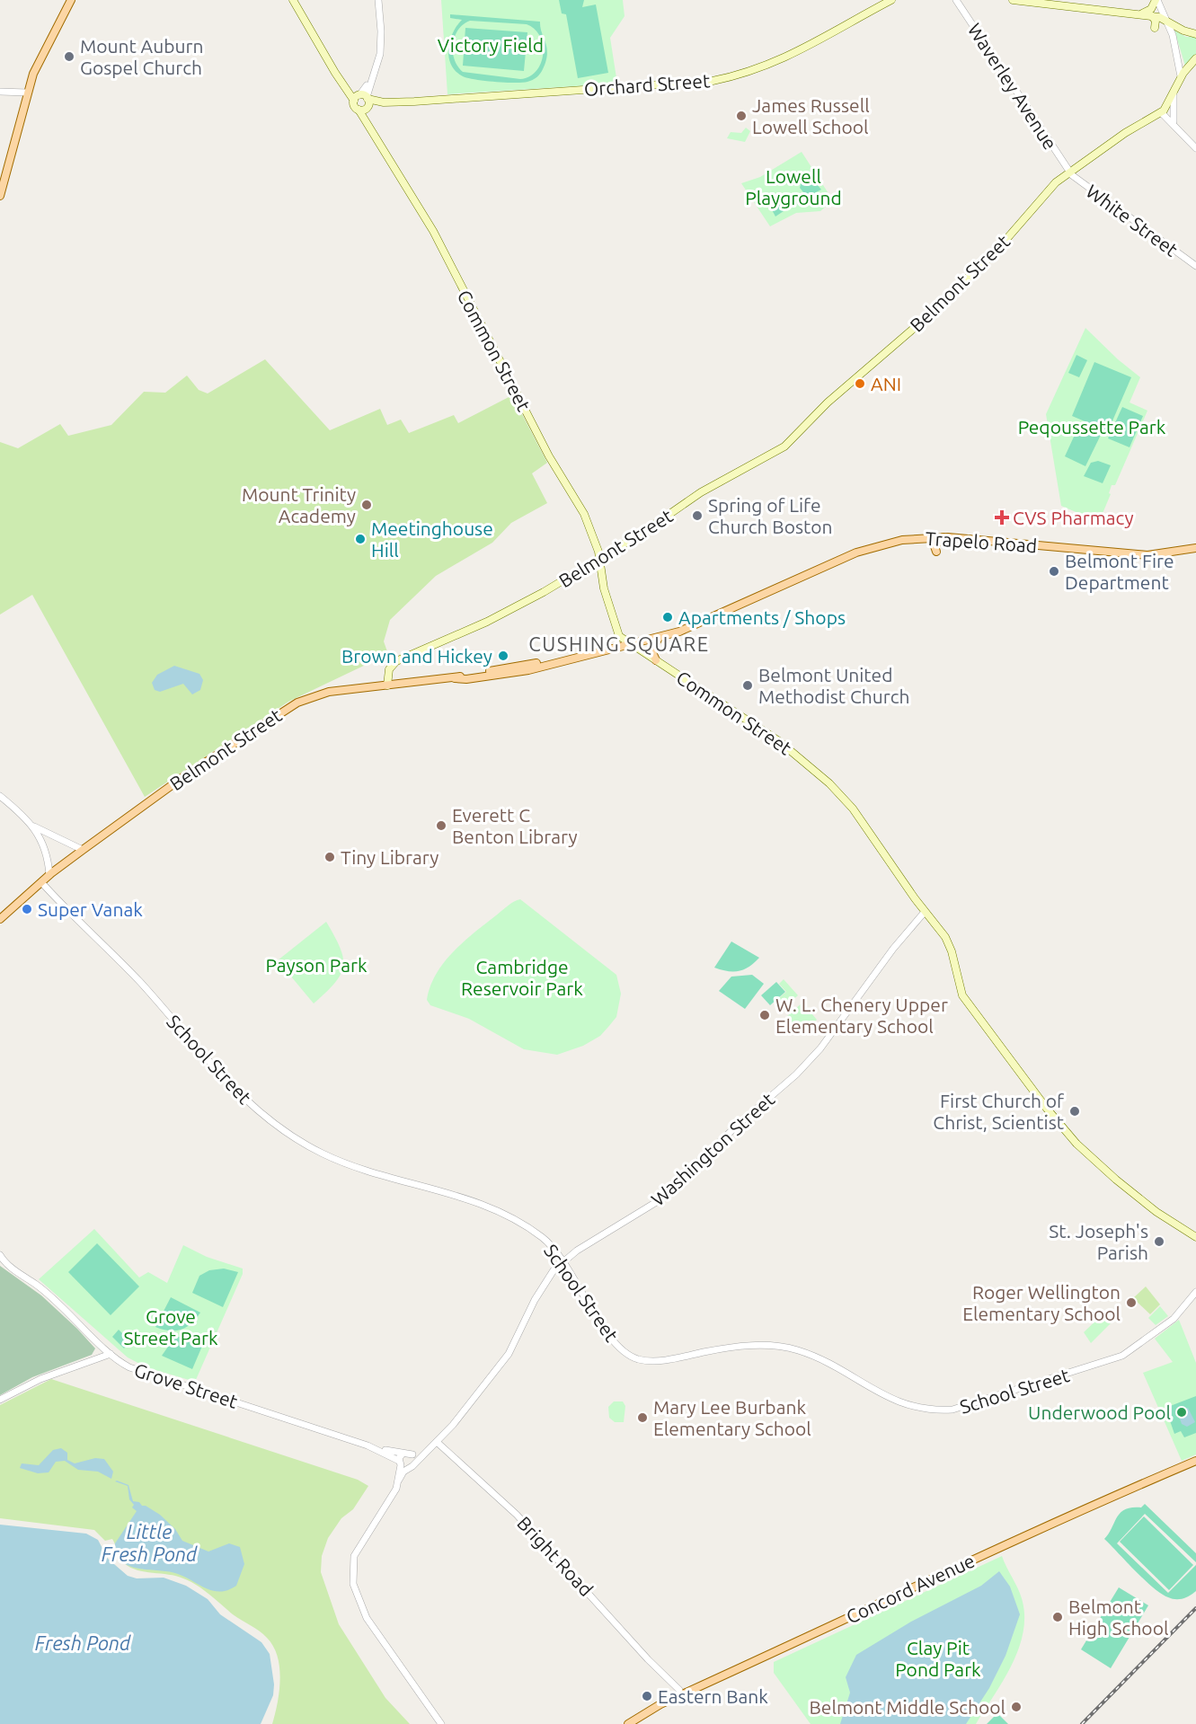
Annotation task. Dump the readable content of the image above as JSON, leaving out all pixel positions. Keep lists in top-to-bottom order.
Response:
{
  "streets": {
    "main road": [
      "Orchard Street",
      "Belmont Street",
      "Common Street",
      "Trapelo Road",
      "Concord Avenue"
    ],
    "street": [
      "Waverley Avenue",
      "White Street",
      "School Street",
      "Washington Street",
      "Grove Street",
      "Bright Road"
    ]
  },
  "crossings": [
    ["Orchard Street", "Common Street"],
    ["Waverley Avenue", "White Street"],
    ["Waverley Avenue", "Belmont Street"],
    ["White Street", "Belmont Street"],
    ["Belmont Street", "Common Street"],
    ["Belmont Street", "Trapelo Road"],
    ["Belmont Street", "School Street"],
    ["Common Street", "Trapelo Road"],
    ["Common Street", "Washington Street"],
    ["School Street", "Washington Street"],
    ["Washington Street", "Grove Street"],
    ["Washington Street", "Bright Road"],
    ["Bright Road", "Concord Avenue"]
  ],
  "districts": ["CUSHING SQUARE"],
  "water": ["Little Fresh Pond", "Fresh Pond"],
  "parks": [
    "Victory Field",
    "Lowell Playground",
    "Peqoussette Park",
    "Payson Park",
    "Cambridge Reservoir Park",
    "Grove Street Park",
    "Clay Pit Pond Park"
  ],
  "places": {
    "other": [
      "Mount Auburn Gospel Church",
      "James Russell Lowell School",
      "ANI",
      "Mount Trinity Academy",
      "Spring of Life Church Boston",
      "Meetinghouse Hill",
      "Belmont Fire Department",
      "Apartments / Shops",
      "Brown and Hickey",
      "Belmont United Methodist Church",
      "Everett C Benton Library",
      "Tiny Library",
      "Super Vanak",
      "W. L. Chenery Upper Elementary School",
      "First Church of Christ, Scientist",
      "St. Joseph's Parish",
      "Roger Wellington Elementary School",
      "Underwood Pool",
      "Mary Lee Burbank Elementary School",
      "Belmont High School",
      "Eastern Bank",
      "Belmont Middle School"
    ],
    "health": ["CVS Pharmacy"]
  }
}
